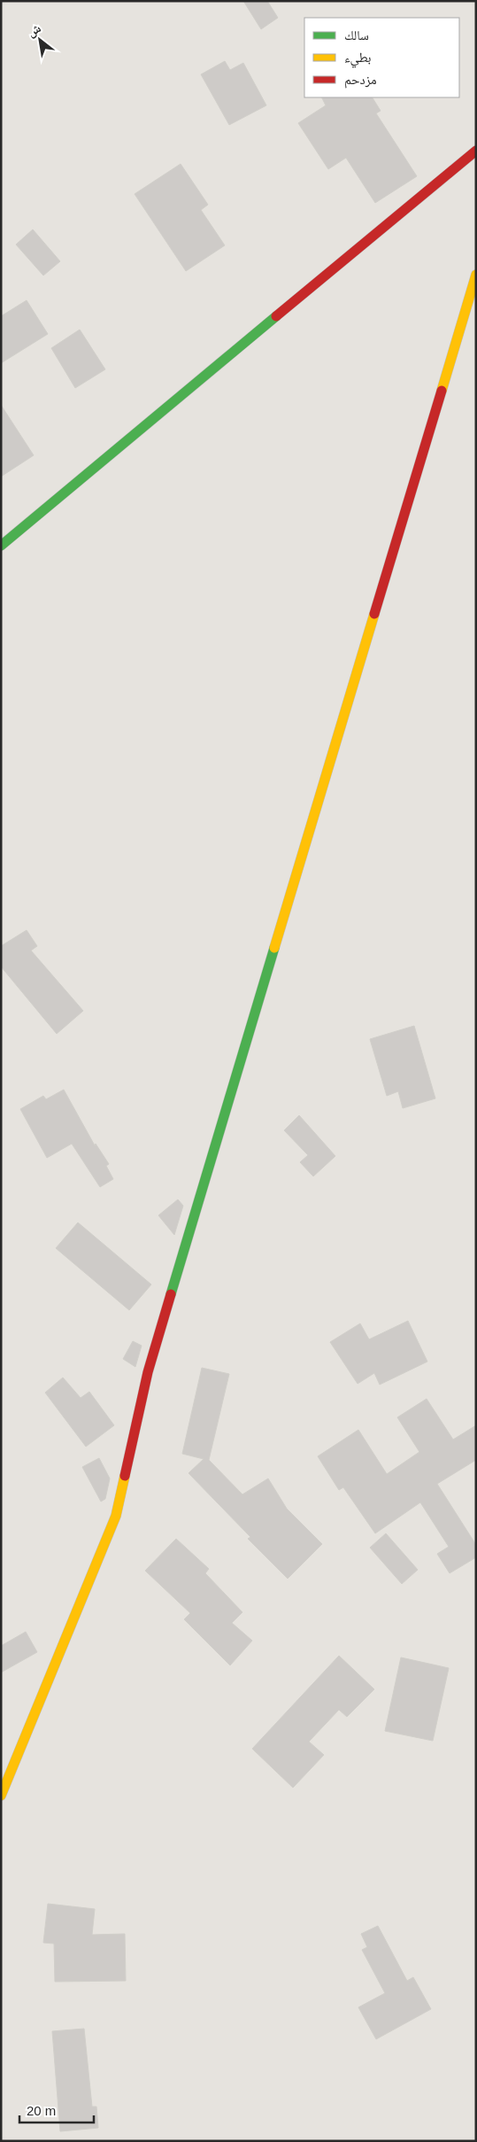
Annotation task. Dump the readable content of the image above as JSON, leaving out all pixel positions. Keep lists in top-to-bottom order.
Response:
{
  "legend": ["سالك", "بطيء", "مزدحم"],
  "scale_bar": "20 m",
  "north": "top left"
}
